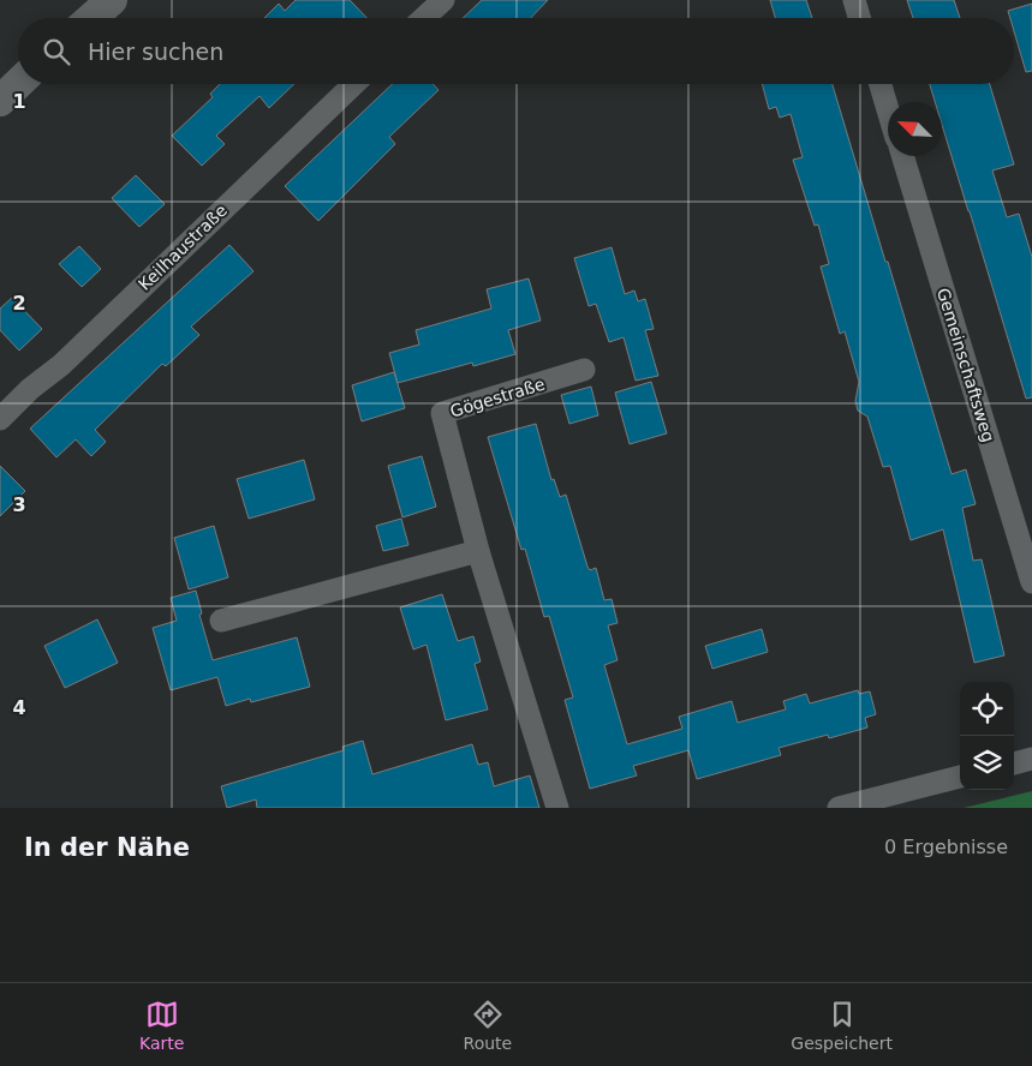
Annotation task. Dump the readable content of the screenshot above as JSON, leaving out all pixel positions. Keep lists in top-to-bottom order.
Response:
{
  "streets": {
    "street": ["Keilhaustraße", "Gemeinschaftsweg", "Gögestraße"]
  },
  "north": "top left",
  "page": {
    "search": "Hier suchen",
    "heading": ["In der Nähe", "0 Ergebnisse"],
    "nav": ["Karte", "Route", "Gespeichert"]
  },
  "grid": {
    "rows": [
      "1",
      "2",
      "3",
      "4"
    ]
  }
}
